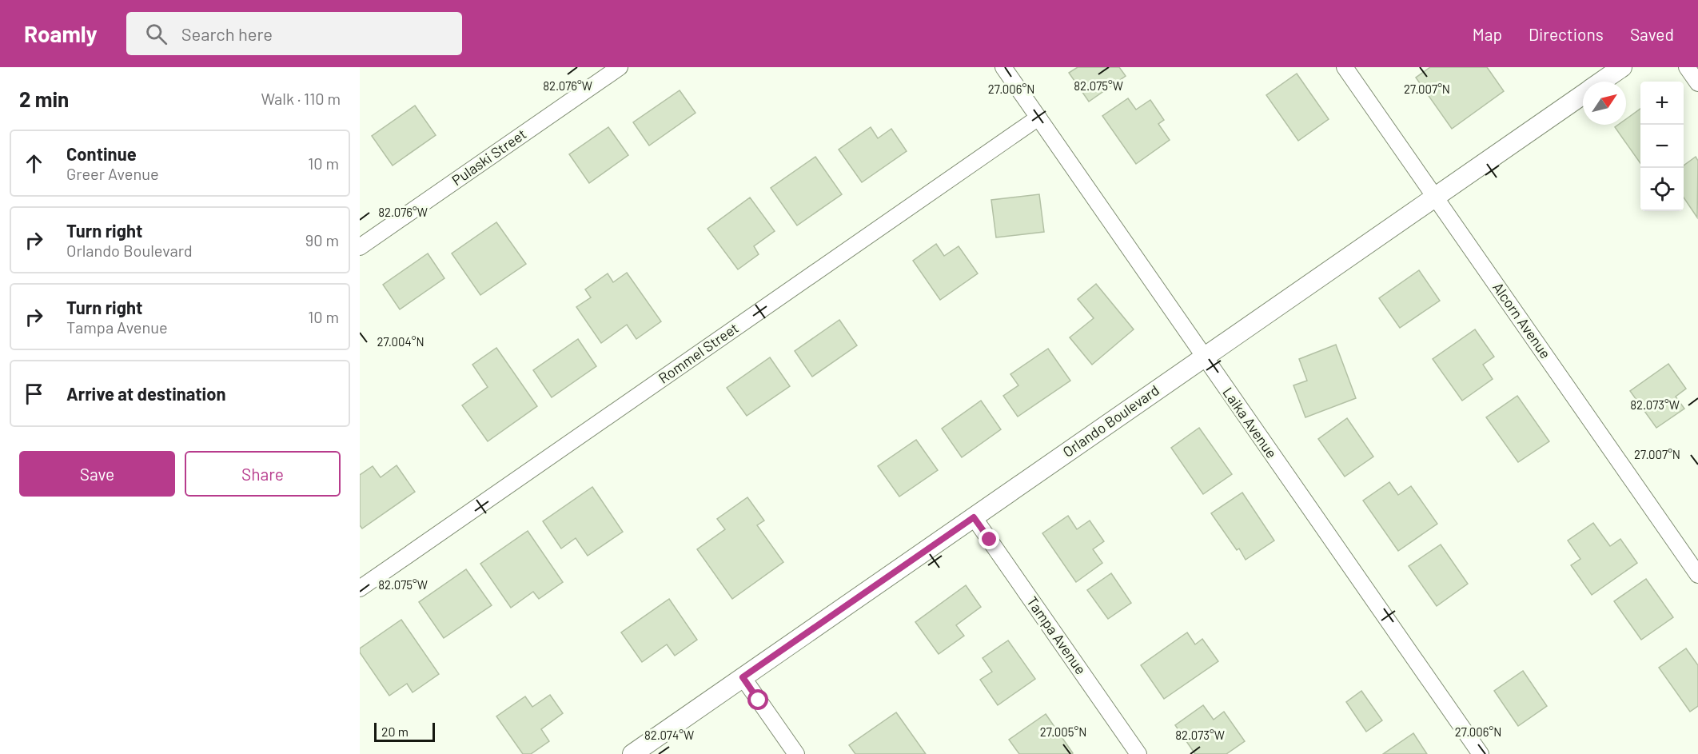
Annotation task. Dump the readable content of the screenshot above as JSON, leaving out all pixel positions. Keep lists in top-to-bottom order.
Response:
{
  "streets": {
    "street": [
      "Pulaski Street",
      "Alcorn Avenue",
      "Rommel Street",
      "Orlando Boulevard",
      "Laika Avenue",
      "Tampa Avenue"
    ]
  },
  "crossings": [
    ["Alcorn Avenue", "Orlando Boulevard"],
    ["Rommel Street", "Laika Avenue"],
    ["Orlando Boulevard", "Laika Avenue"],
    ["Orlando Boulevard", "Tampa Avenue"]
  ],
  "scale_bar": "20 m",
  "north": "top right",
  "page": {
    "header": "Roamly",
    "search": "Search here",
    "nav": ["Map", "Directions", "Saved"],
    "heading": ["2 min", "Walk · 110 m"],
    "map_buttons": ["+", "−"],
    "list": [
      ["Continue", "Greer Avenue", "10 m"],
      ["Turn right", "Orlando Boulevard", "90 m"],
      ["Turn right", "Tampa Avenue", "10 m"],
      "Arrive at destination"
    ],
    "buttons": ["Save", "Share"],
    "scale": "20 m"
  },
  "coordinates": [
    "82.076°W",
    "82.075°W",
    "27.006°N",
    "27.007°N",
    "27.004°N",
    "82.073°W",
    "27.005°N",
    "82.074°W"
  ]
}
